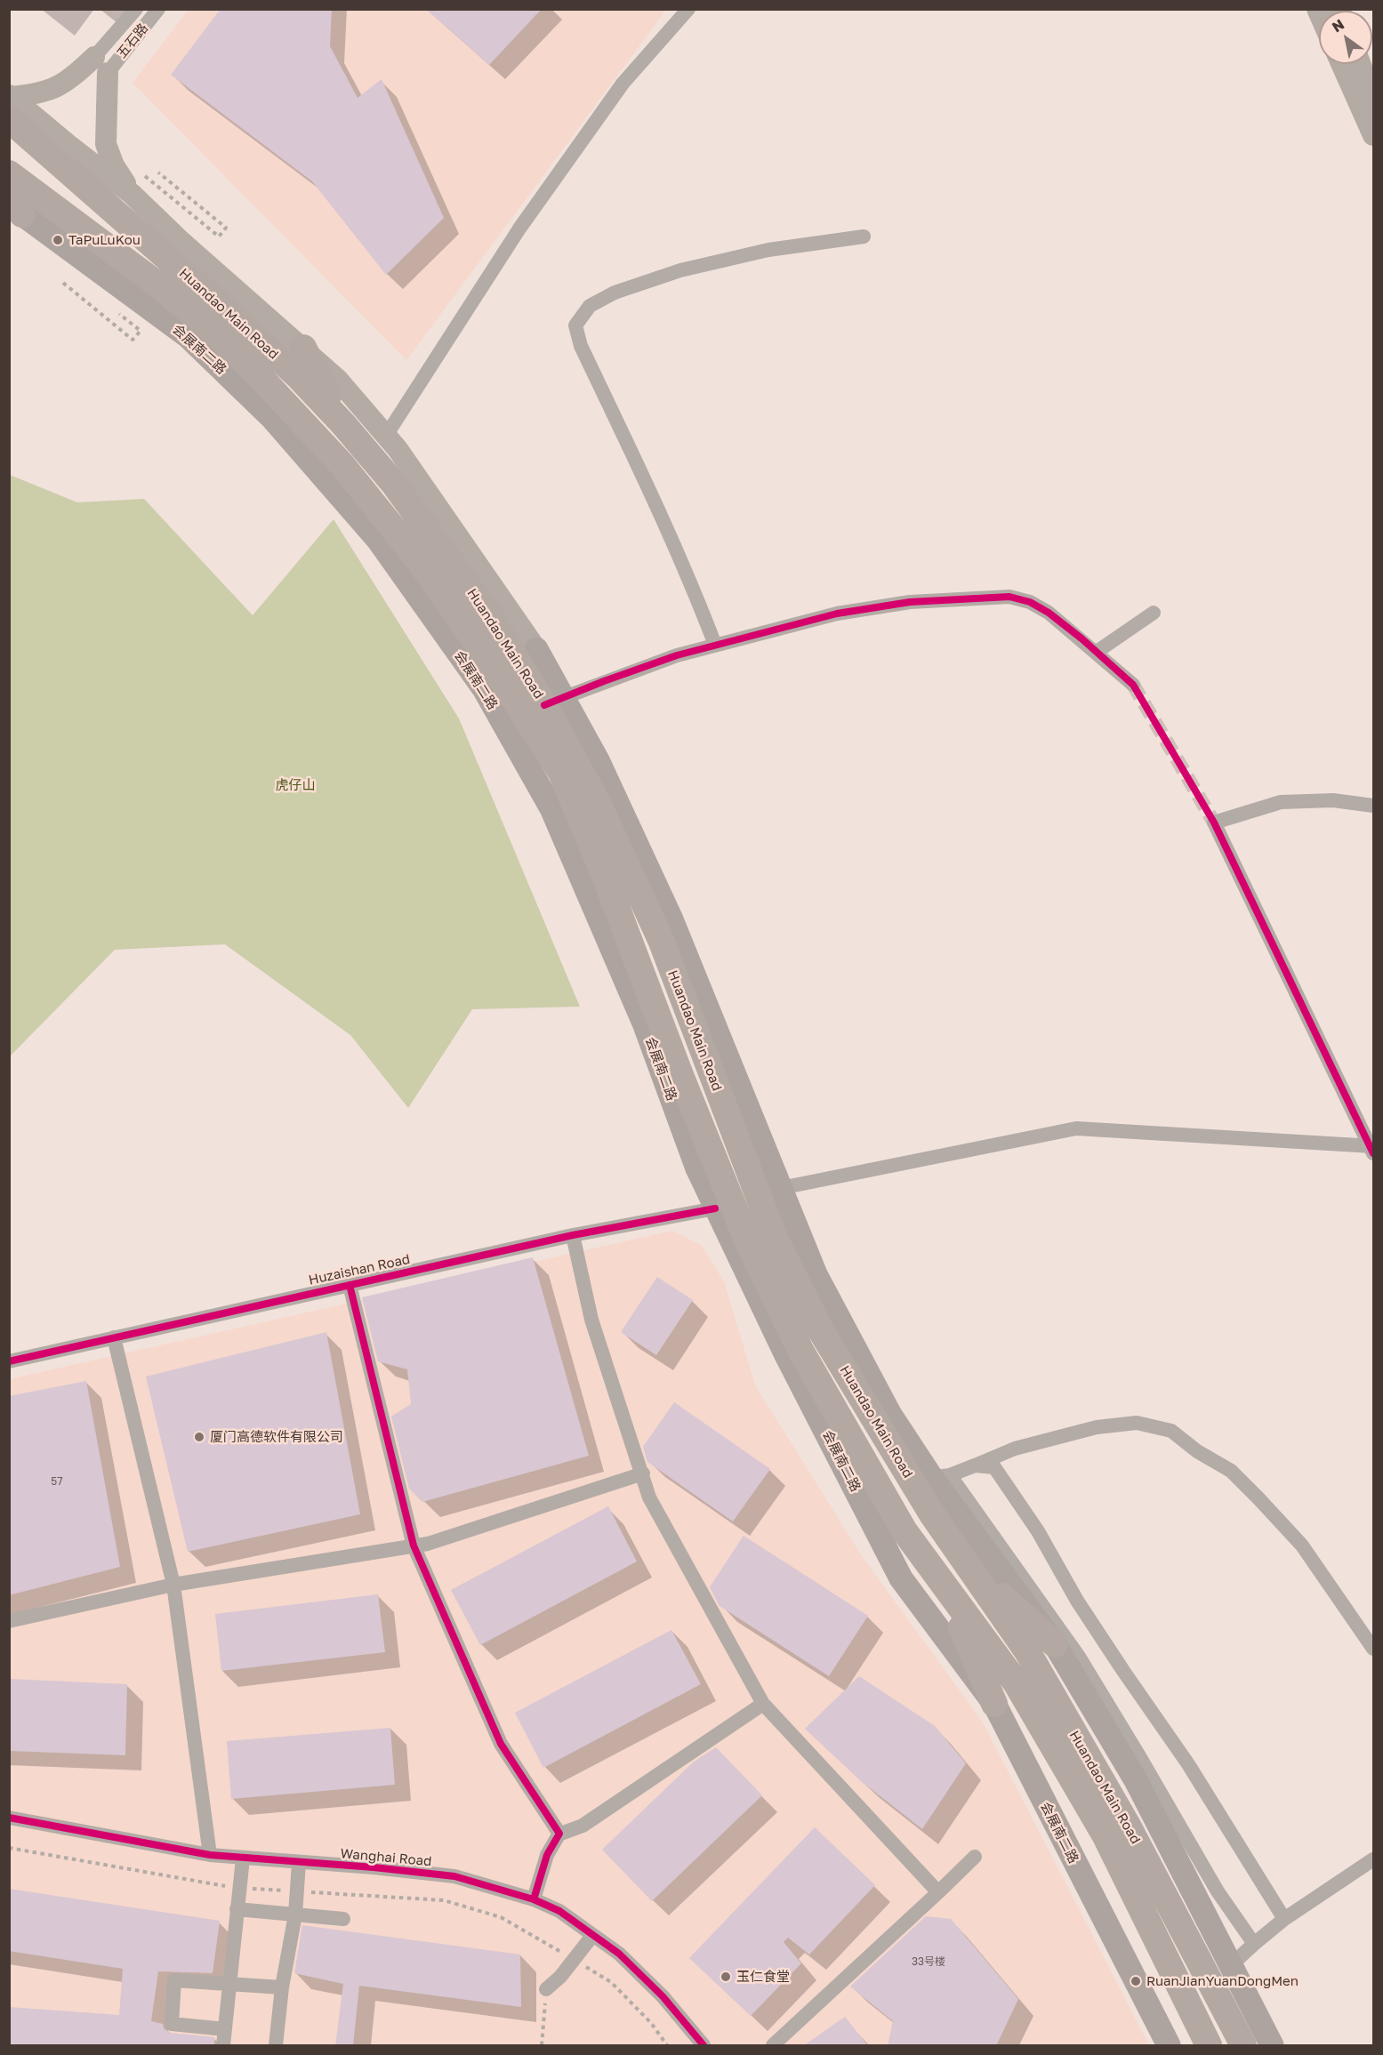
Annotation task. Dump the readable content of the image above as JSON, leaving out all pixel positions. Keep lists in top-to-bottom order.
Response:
{
  "streets": {
    "highway": ["Huandao Main Road"],
    "main road": ["会展南二路"],
    "street": ["五石路", "Huzaishan Road", "Wanghai Road"]
  },
  "crossings": [
    ["会展南二路", "Huzaishan Road"]
  ],
  "parks": ["虎仔山"],
  "places": [
    "TaPuLuKou",
    "厦门高德软件有限公司",
    "玉仁食堂",
    "RuanJianYuanDongMen"
  ],
  "house_numbers": ["57", "33号楼"],
  "north": "top left"
}
